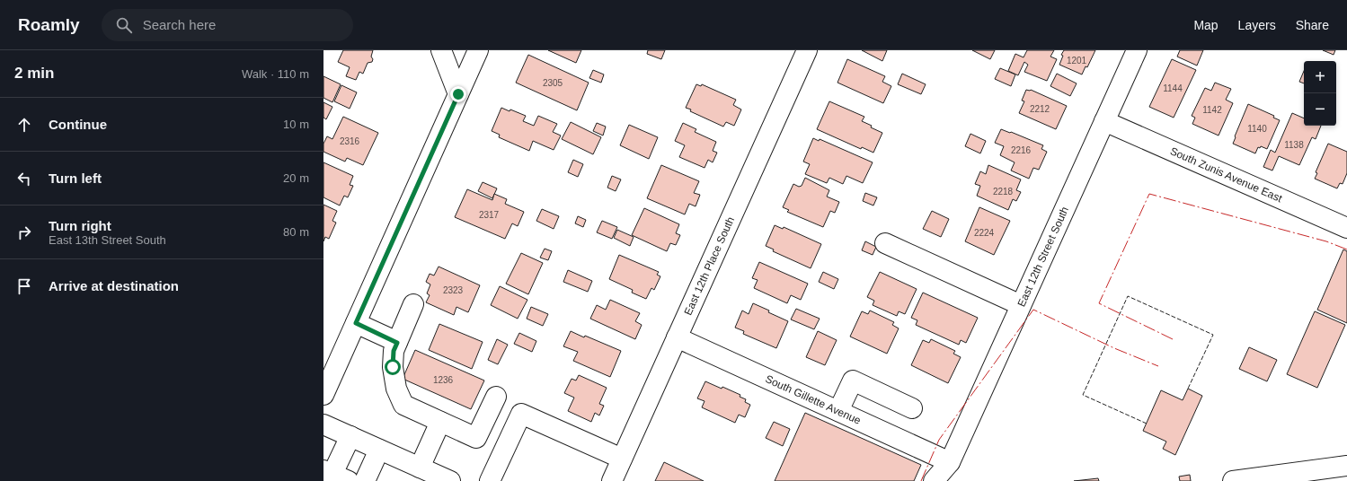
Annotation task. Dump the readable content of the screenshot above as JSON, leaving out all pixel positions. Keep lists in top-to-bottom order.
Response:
{
  "streets": {
    "street": [
      "South Zunis Avenue East",
      "East 12th Street South",
      "East 12th Place South",
      "South Gillette Avenue"
    ]
  },
  "crossings": [
    ["South Zunis Avenue East", "East 12th Street South"],
    ["East 12th Street South", "South Gillette Avenue"],
    ["East 12th Place South", "South Gillette Avenue"]
  ],
  "house_numbers": [
    "1201",
    "2305",
    "1144",
    "2212",
    "1142",
    "1140",
    "2316",
    "1138",
    "2216",
    "2218",
    "2317",
    "2224",
    "2323",
    "1236"
  ],
  "page": {
    "header": "Roamly",
    "search": "Search here",
    "nav": ["Map", "Layers", "Share"],
    "heading": ["2 min", "Walk · 110 m"],
    "map_buttons": ["+", "−"],
    "list": [
      ["Continue", "10 m"],
      ["Turn left", "20 m"],
      ["Turn right", "East 13th Street South", "80 m"],
      "Arrive at destination"
    ]
  }
}
